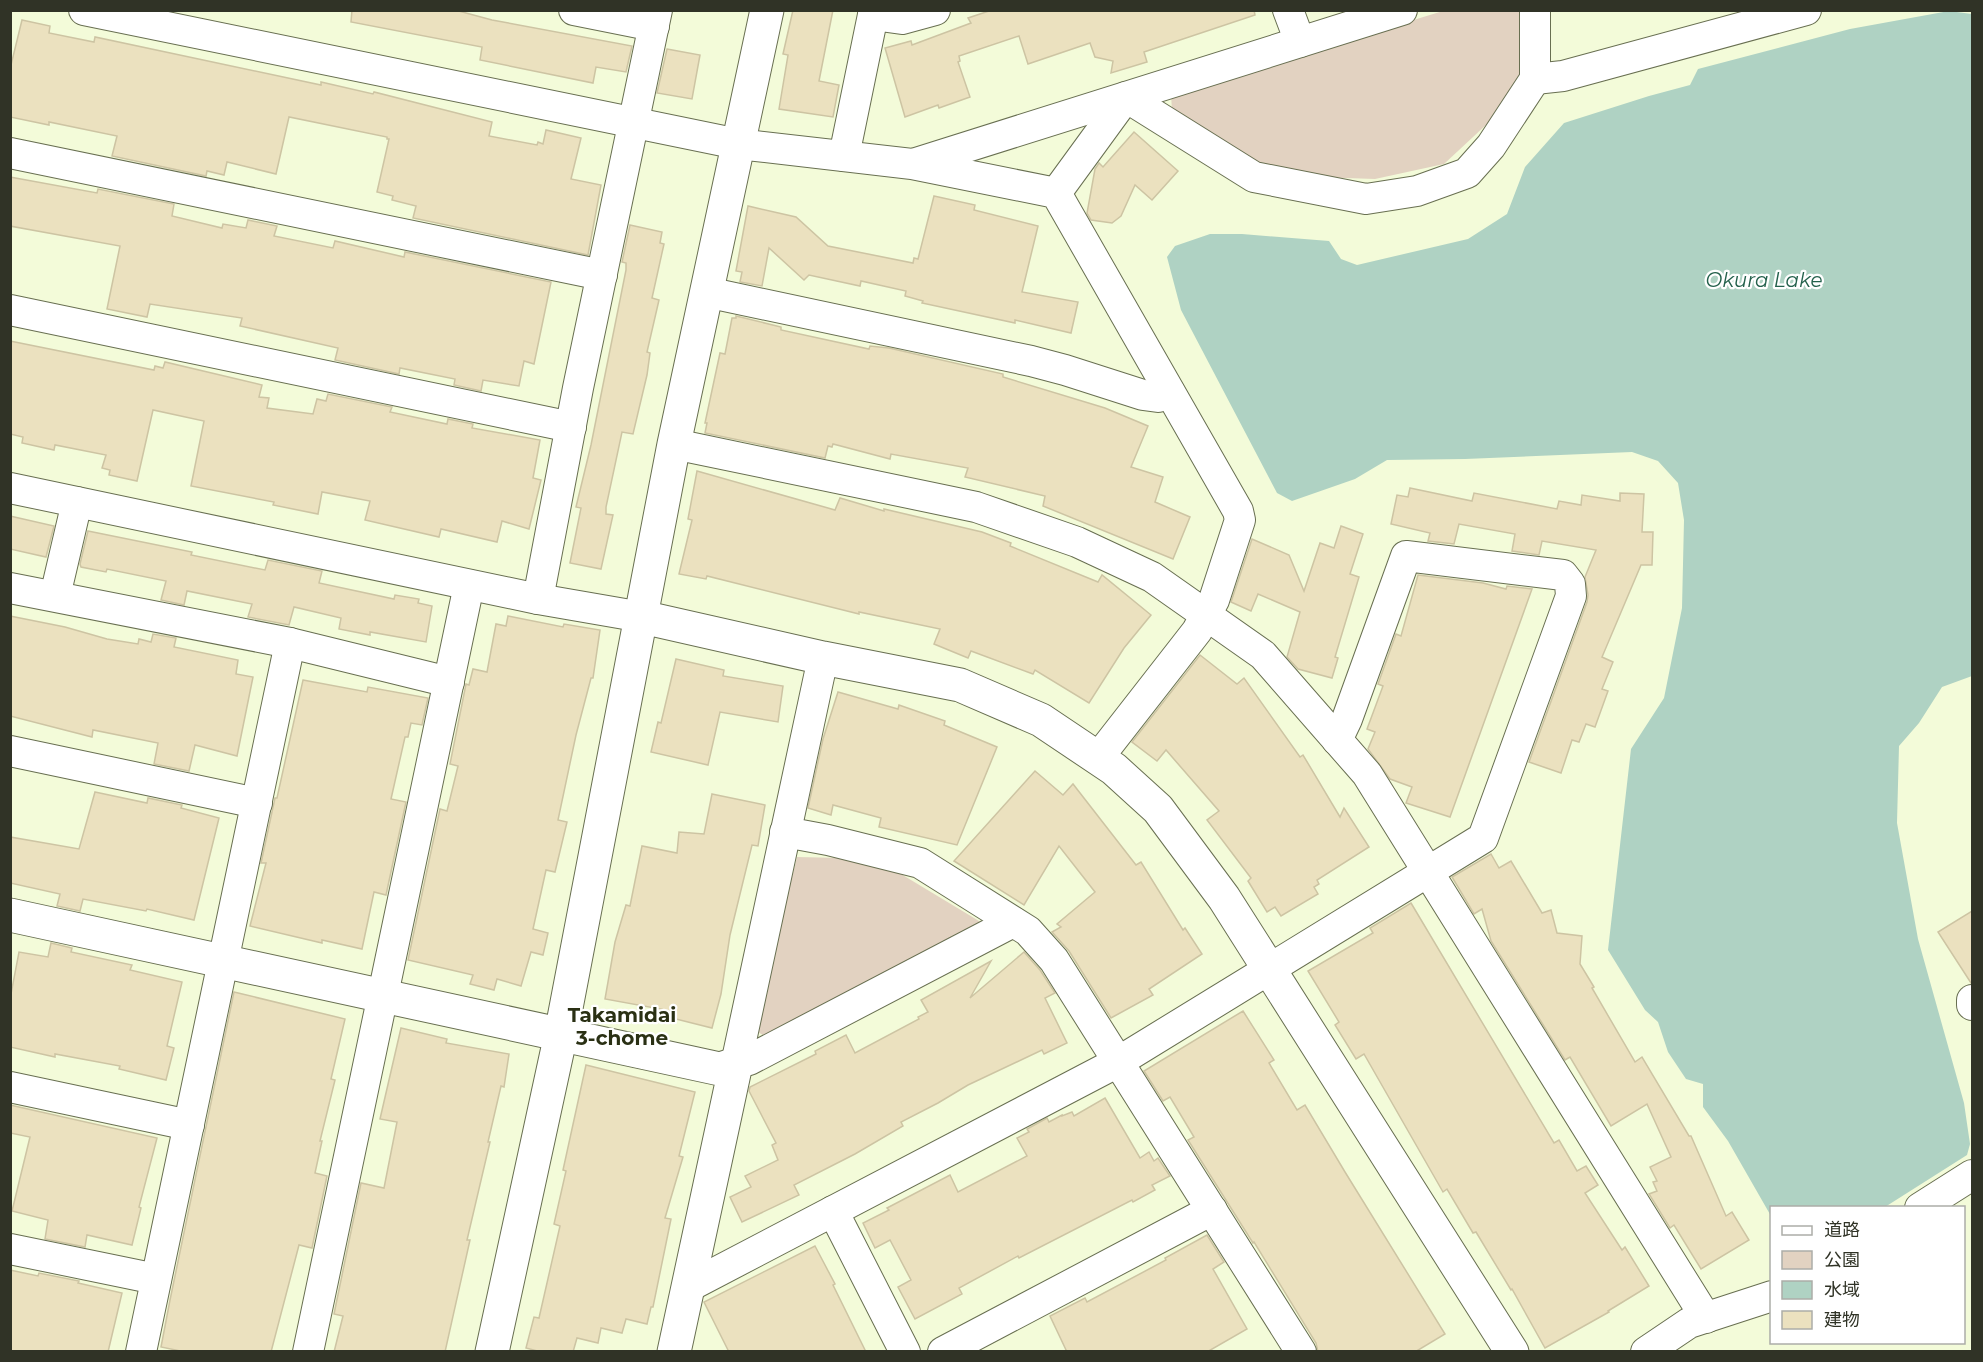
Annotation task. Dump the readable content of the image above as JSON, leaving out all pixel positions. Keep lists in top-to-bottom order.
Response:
{
  "districts": ["Takamidai 3-chome"],
  "water": ["Okura Lake"],
  "legend": [
    "道路",
    "公園",
    "水域",
    "建物"
  ]
}
